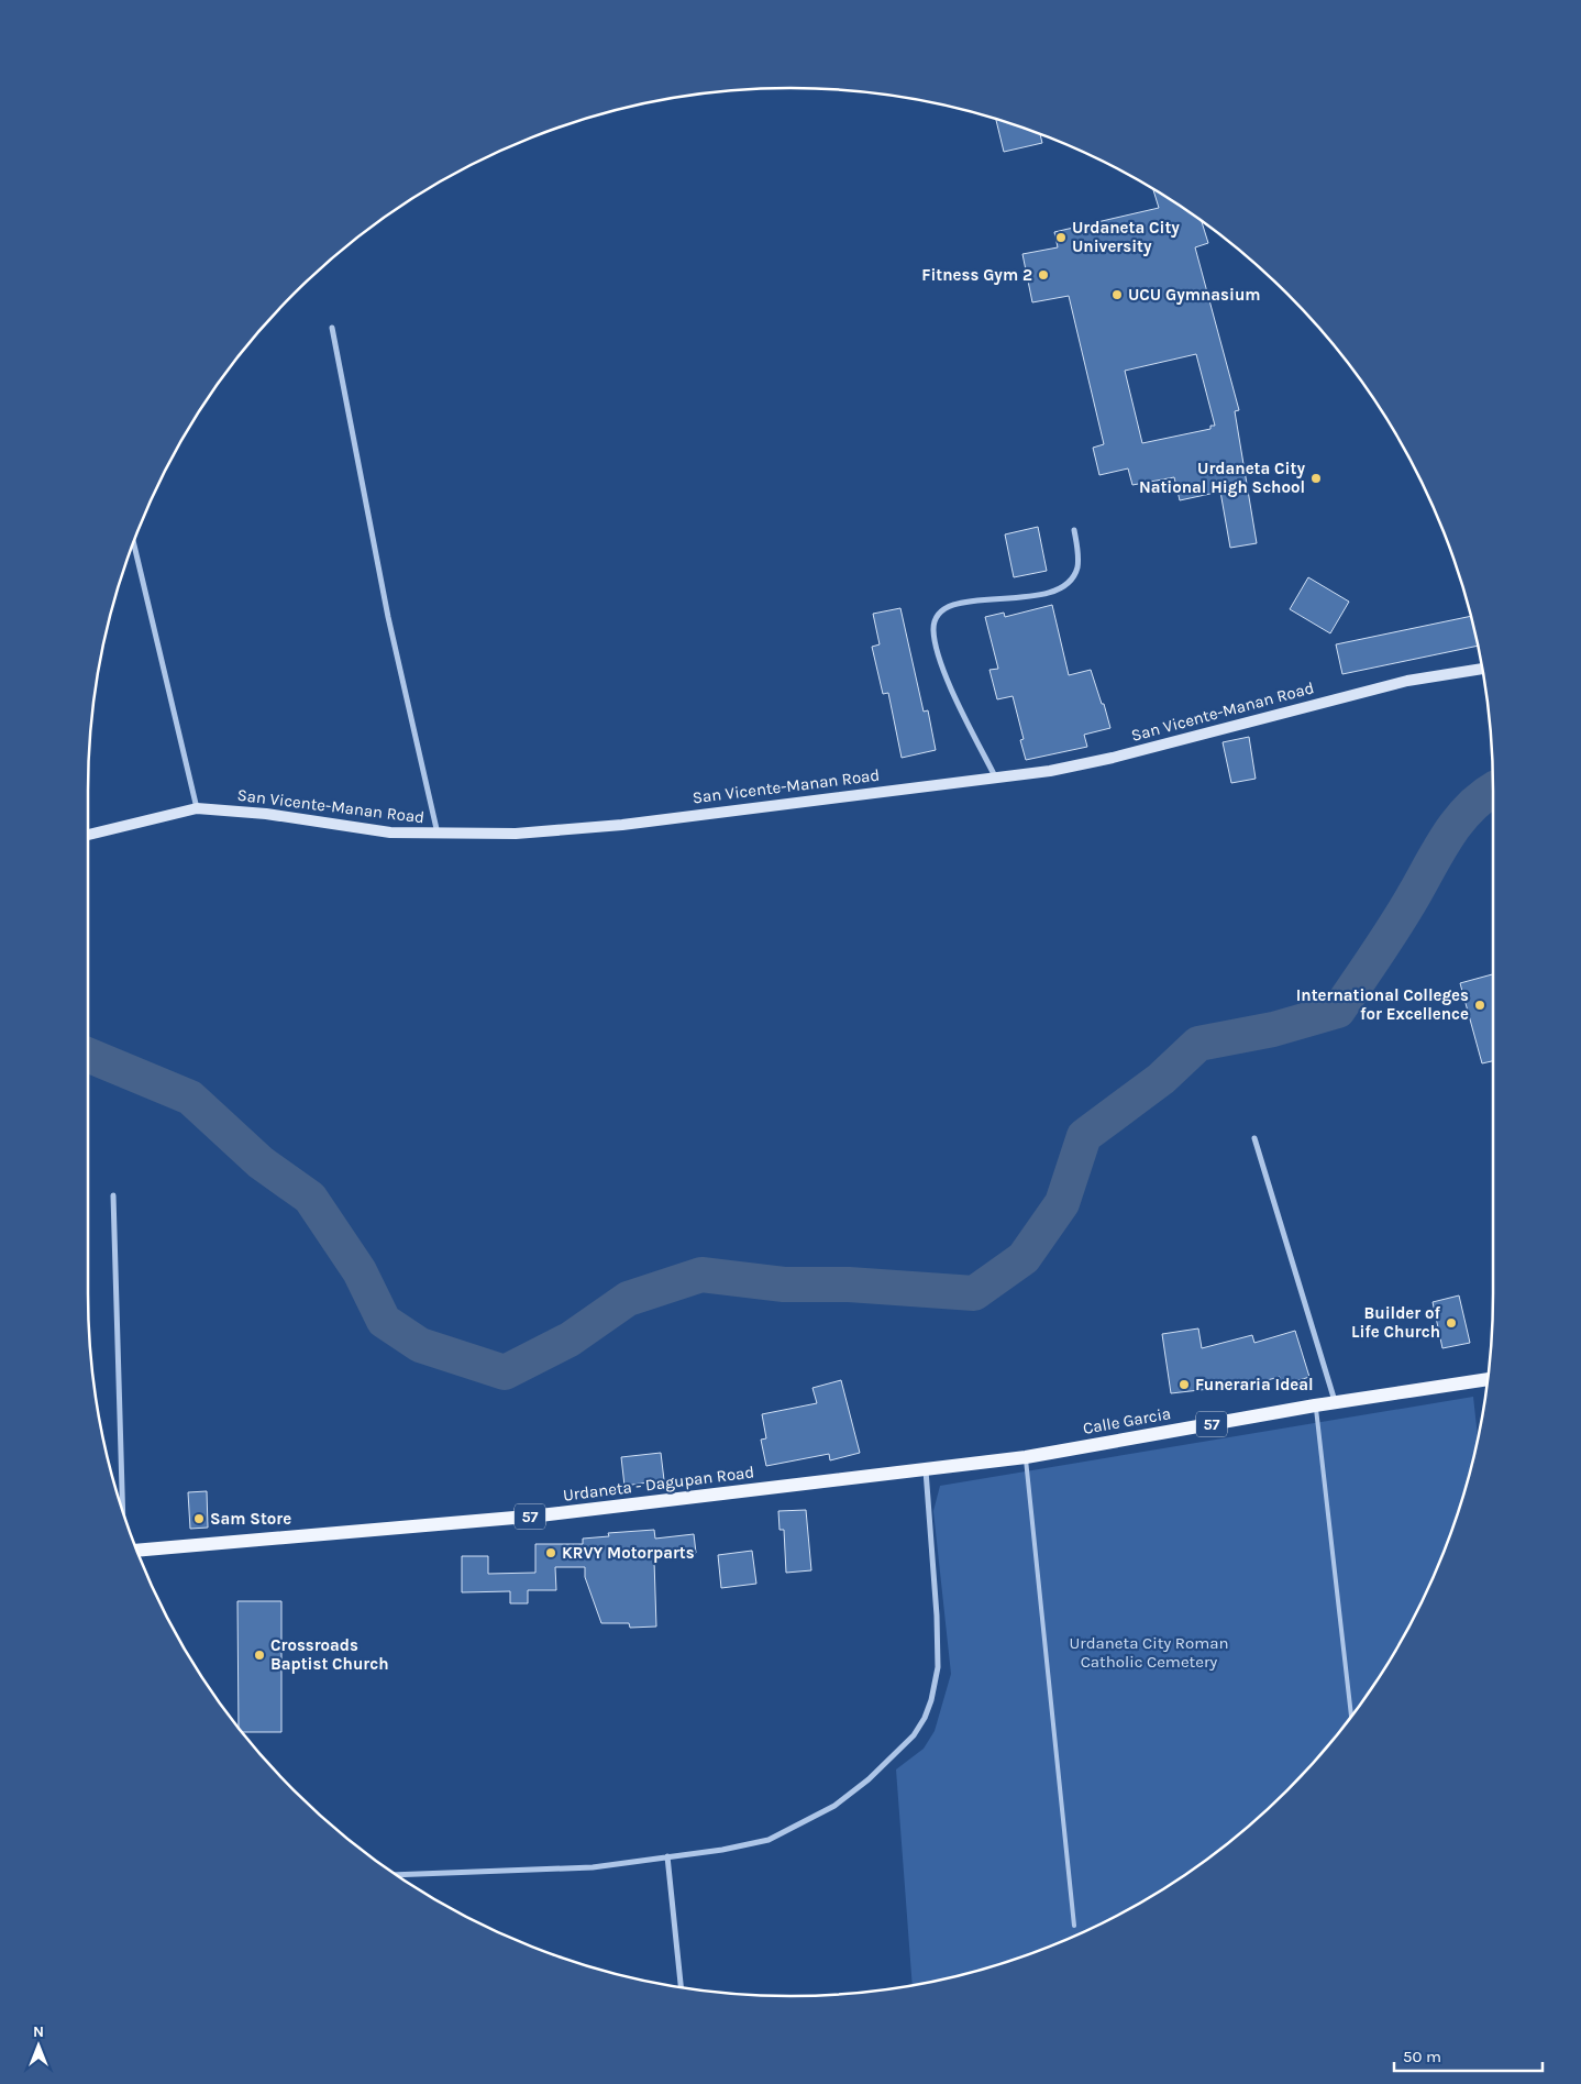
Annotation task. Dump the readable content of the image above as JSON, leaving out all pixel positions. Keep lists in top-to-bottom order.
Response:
{
  "streets": {
    "main road": ["Calle Garcia", "57", "Urdaneta - Dagupan Road"],
    "street": ["San Vicente-Manan Road"]
  },
  "crossings": [
    ["Calle Garcia", "Urdaneta - Dagupan Road"]
  ],
  "parks": ["Urdaneta City Roman Catholic Cemetery"],
  "places": [
    "Urdaneta City University",
    "Fitness Gym 2",
    "UCU Gymnasium",
    "Urdaneta City National High School",
    "International Colleges for Excellence",
    "Builder of Life Church",
    "Funeraria Ideal",
    "Sam Store",
    "KRVY Motorparts",
    "Crossroads Baptist Church"
  ],
  "scale_bar": "50 m",
  "north": "top"
}
